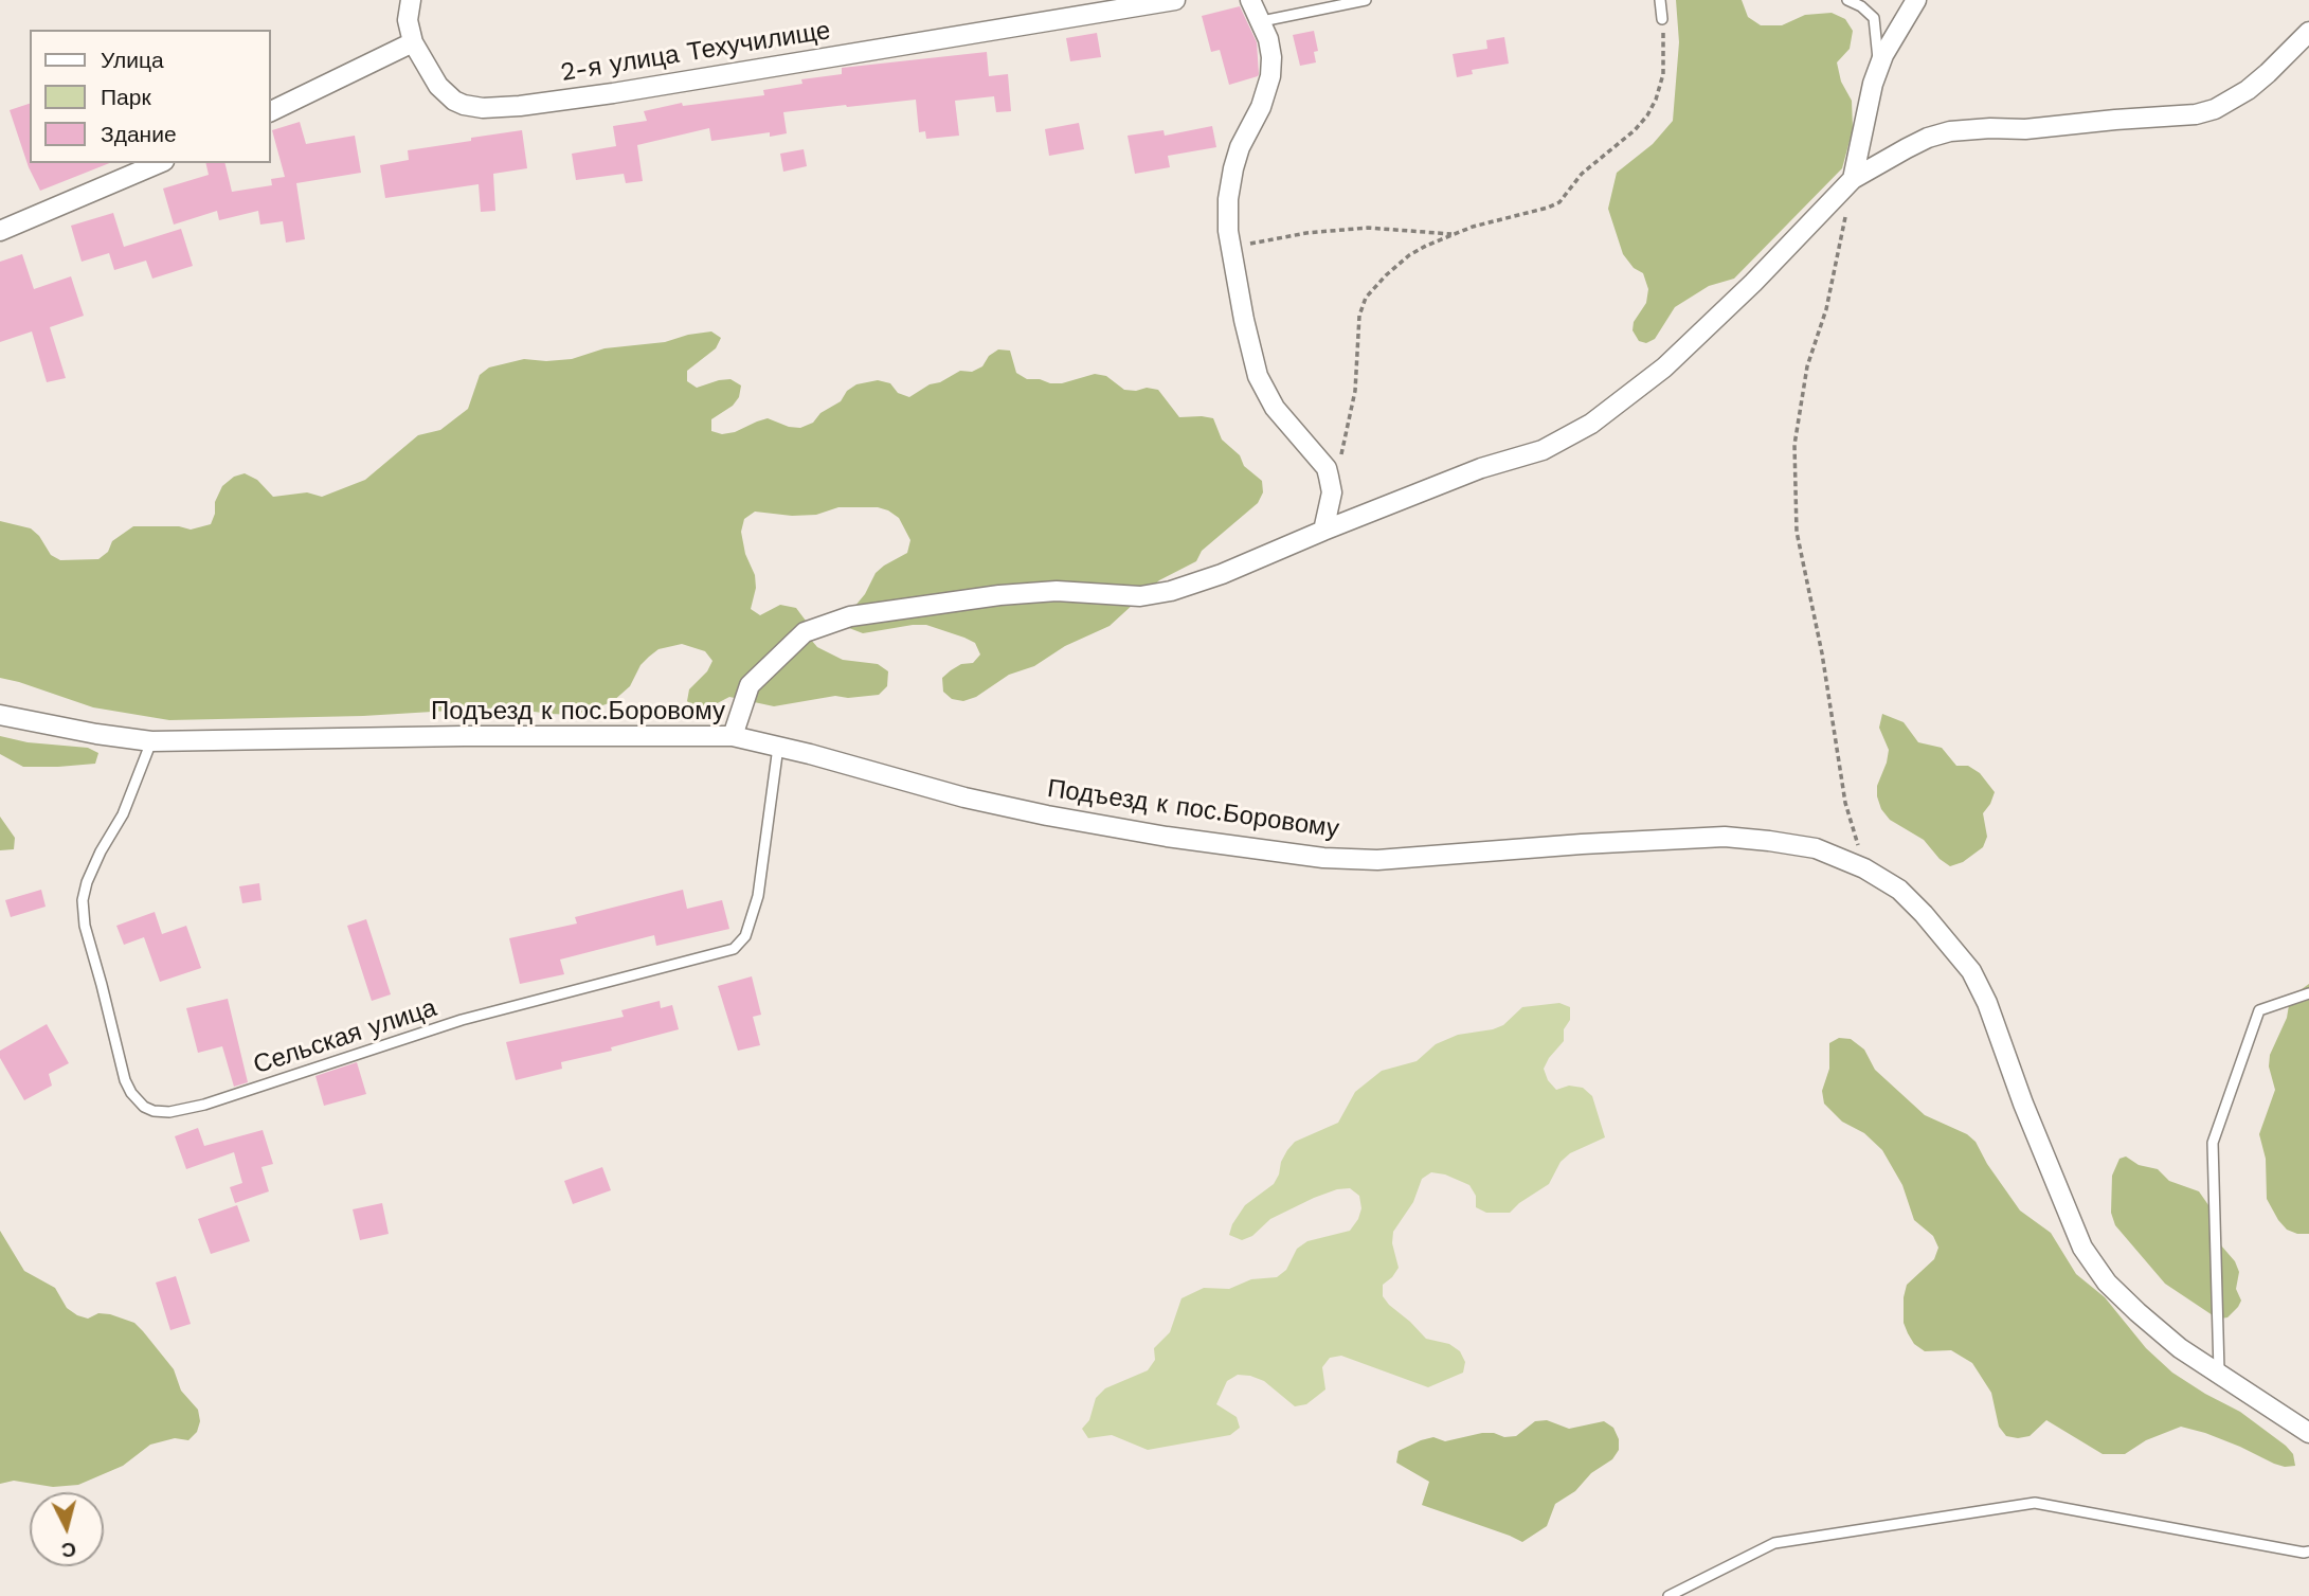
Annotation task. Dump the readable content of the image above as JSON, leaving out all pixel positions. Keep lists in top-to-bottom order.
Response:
{
  "streets": {
    "street": ["2-я улица Техучилище", "Подъезд к пос.Боровому"],
    "lane": ["Сельская улица"]
  },
  "crossings": [
    ["Подъезд к пос.Боровому", "Сельская улица"]
  ],
  "legend": ["Улица", "Парк", "Здание"],
  "north": "bottom"
}
